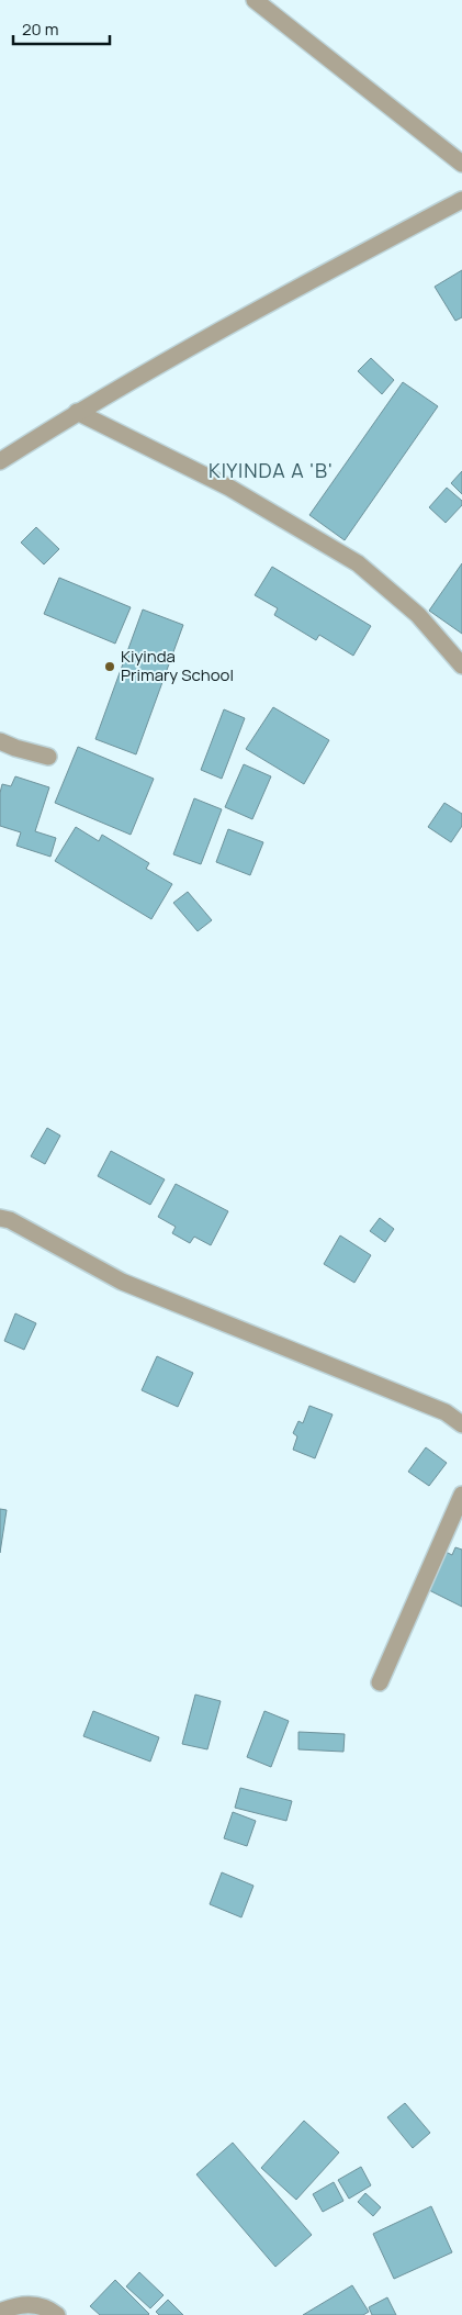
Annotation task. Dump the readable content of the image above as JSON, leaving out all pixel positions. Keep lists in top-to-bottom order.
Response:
{
  "districts": ["KIYINDA A 'B'"],
  "places": ["Kiyinda Primary School"],
  "scale_bar": "20 m"
}
